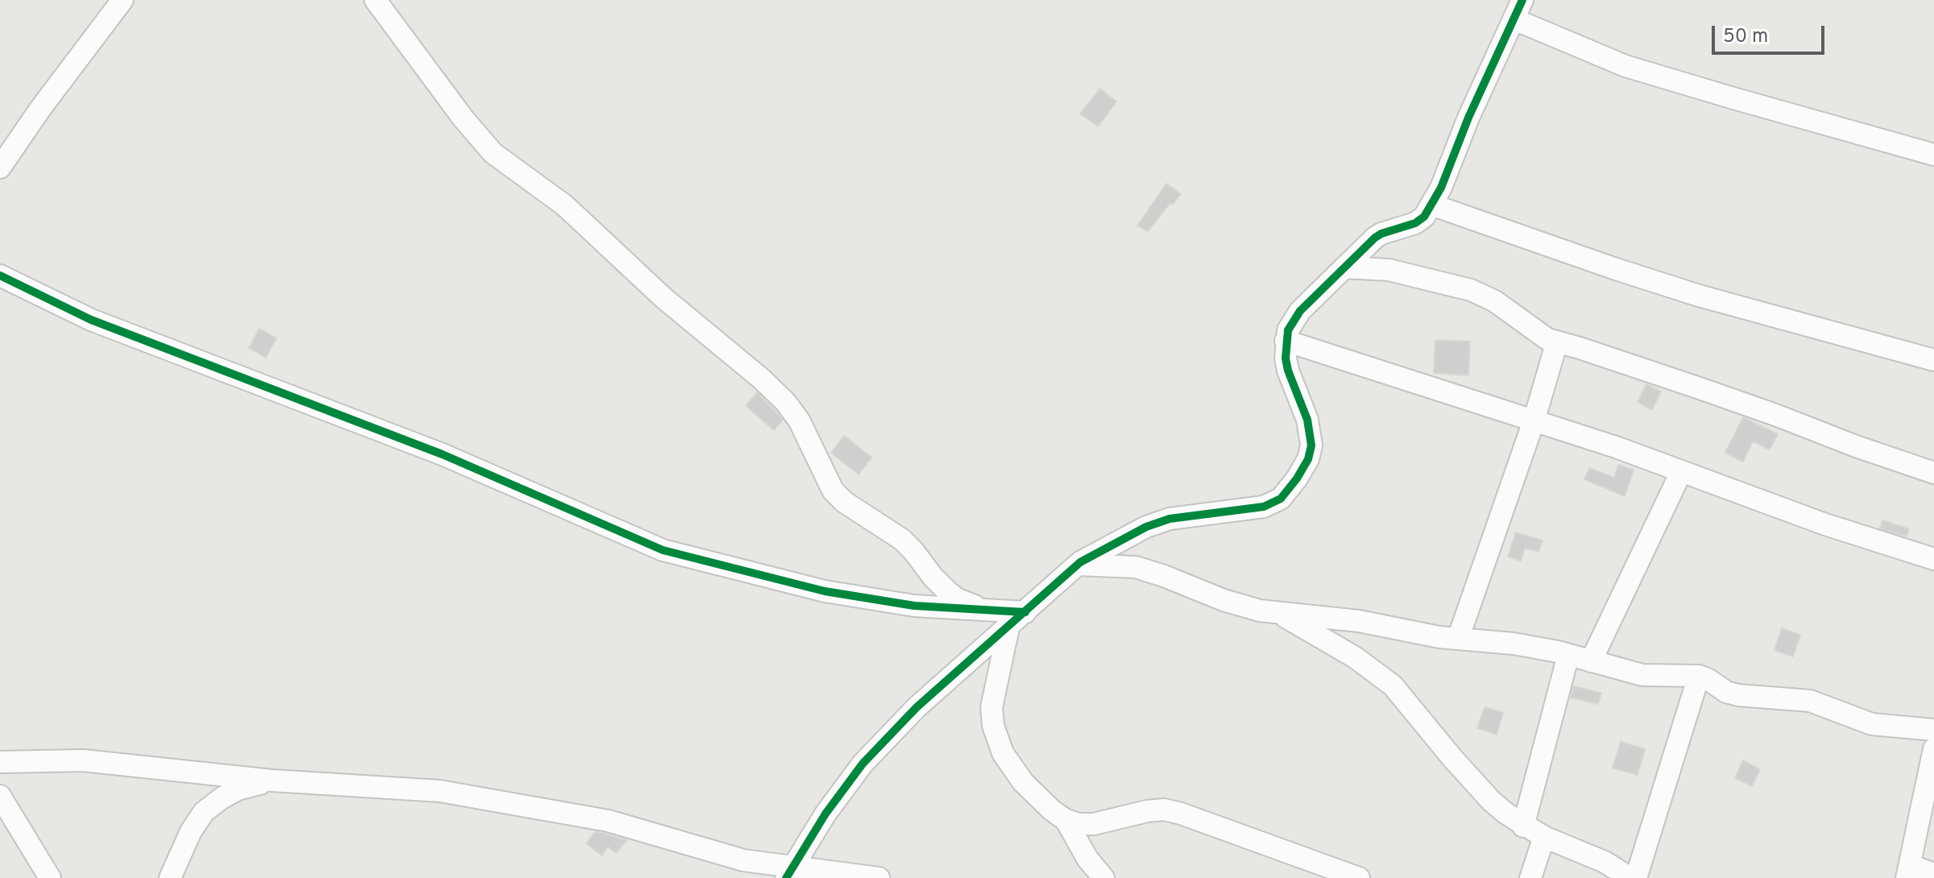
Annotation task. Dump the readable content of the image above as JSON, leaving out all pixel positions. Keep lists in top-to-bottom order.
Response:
{
  "scale_bar": "50 m"
}
